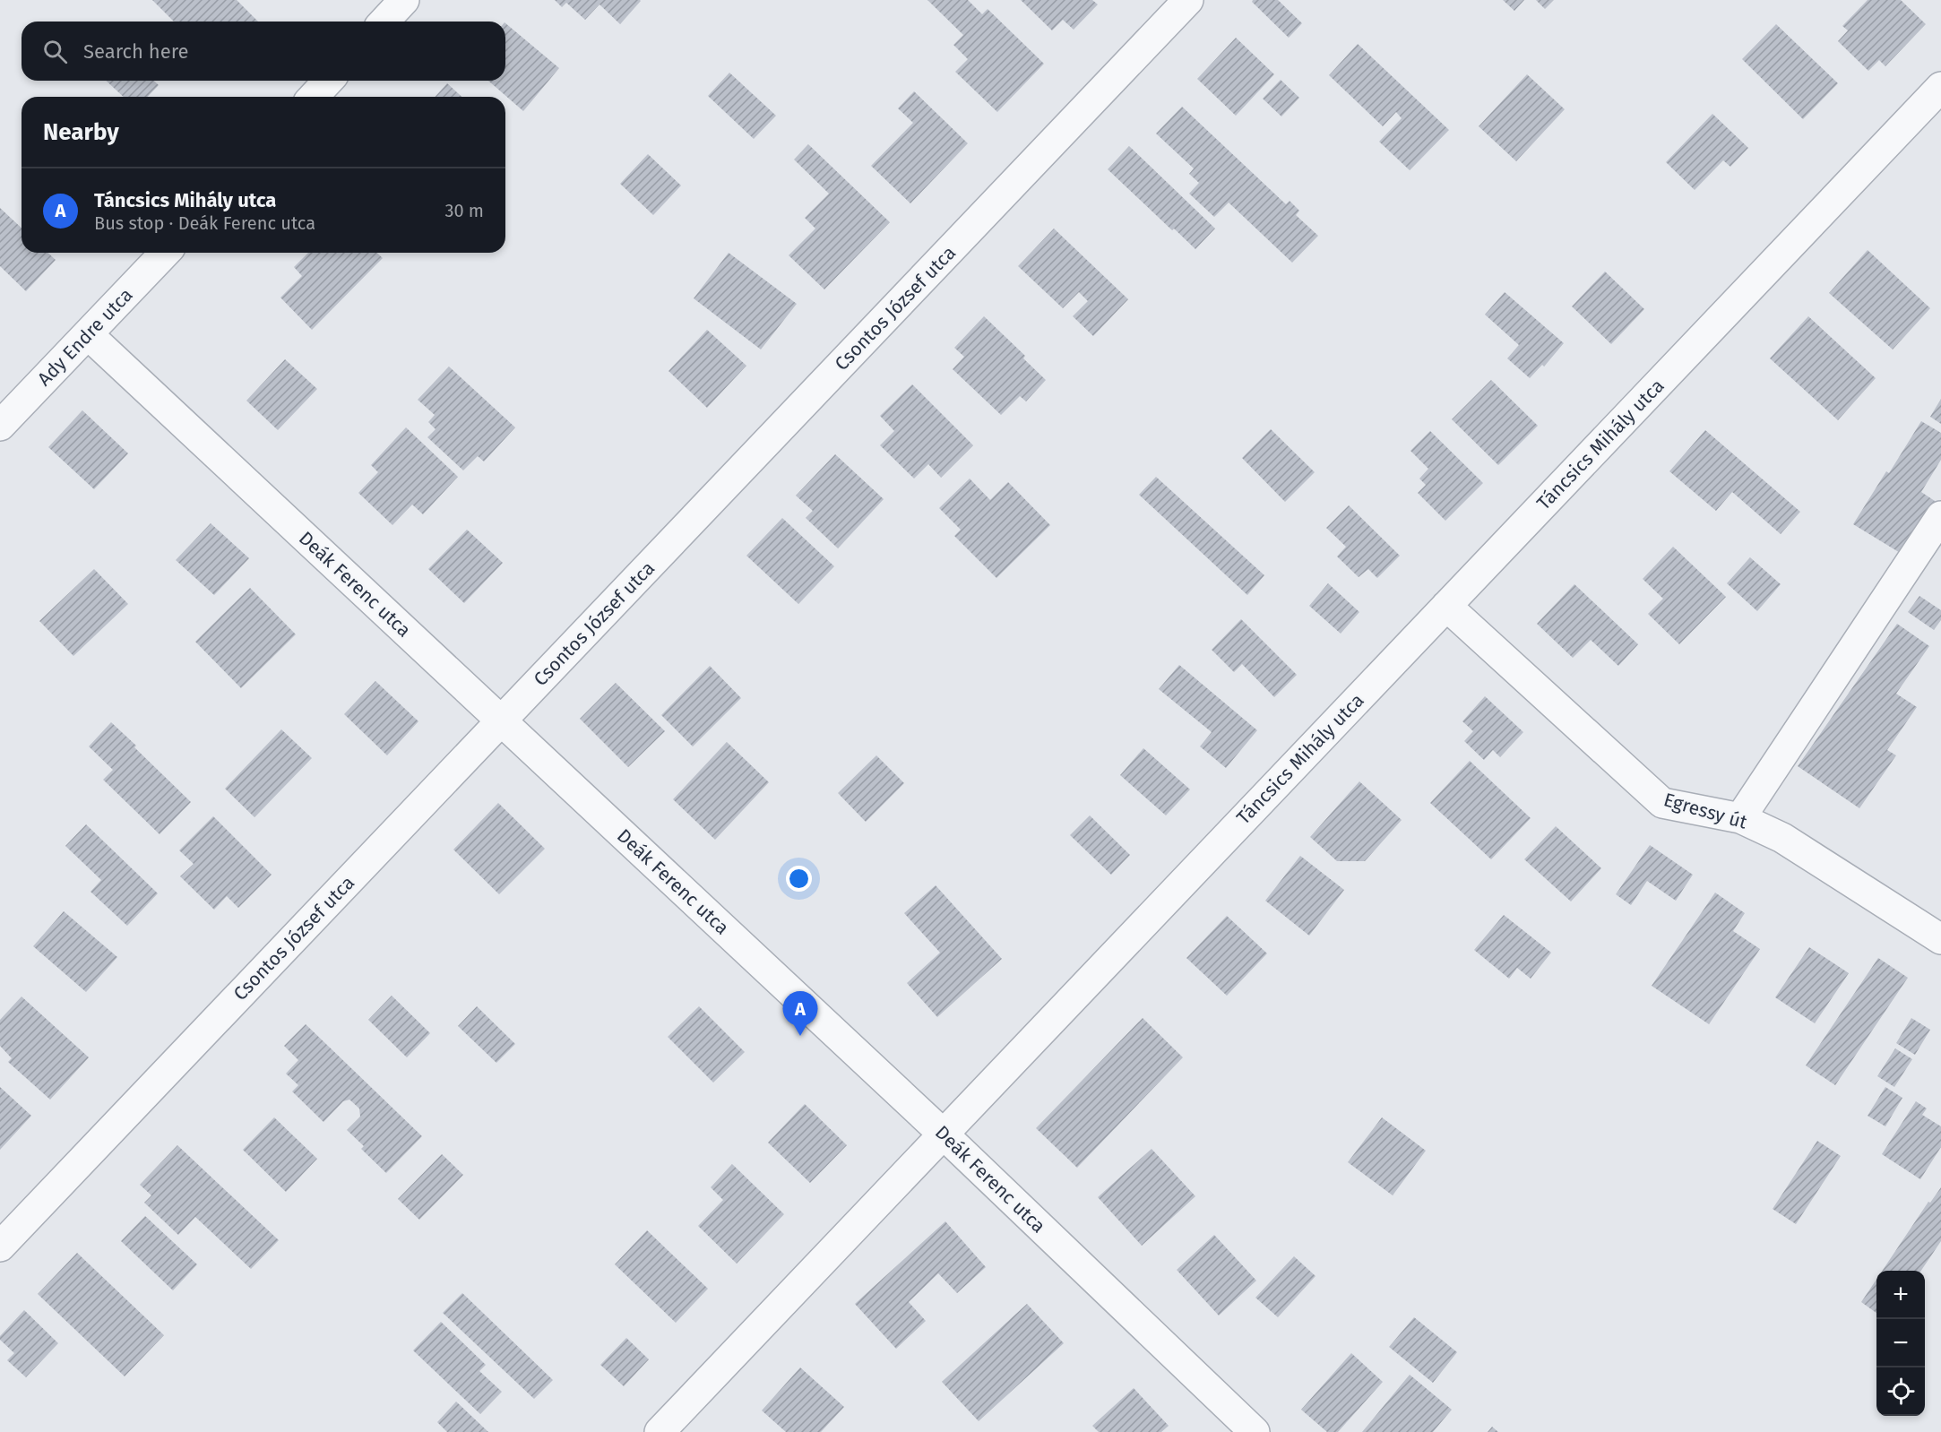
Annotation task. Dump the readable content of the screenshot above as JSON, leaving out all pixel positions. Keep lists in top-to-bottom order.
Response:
{
  "streets": {
    "street": [
      "Csontos József utca",
      "Ady Endre utca",
      "Táncsics Mihály utca",
      "Deák Ferenc utca",
      "Egressy út"
    ]
  },
  "crossings": [
    ["Csontos József utca", "Deák Ferenc utca"],
    ["Ady Endre utca", "Deák Ferenc utca"],
    ["Táncsics Mihály utca", "Deák Ferenc utca"],
    ["Táncsics Mihály utca", "Egressy út"]
  ],
  "page": {
    "search": "Search here",
    "heading": "Nearby",
    "list": [
      {
        "mark": "A",
        "name": "Táncsics Mihály utca",
        "note": "Bus stop · Deák Ferenc utca",
        "value": "30 m"
      }
    ],
    "pins": "A",
    "map_buttons": ["+", "−"]
  }
}
